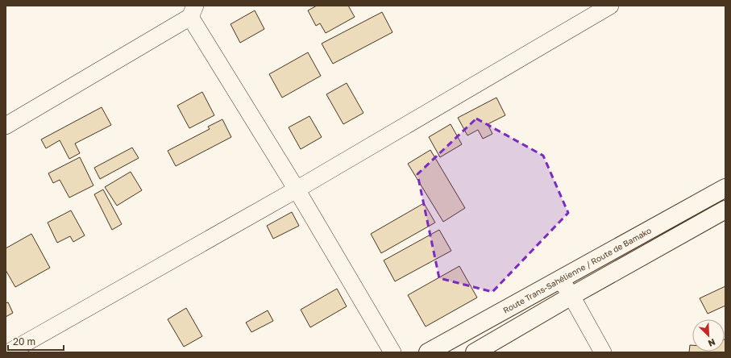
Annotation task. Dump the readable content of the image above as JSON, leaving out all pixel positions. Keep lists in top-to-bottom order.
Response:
{
  "streets": {
    "highway": ["Route Trans-Sahélienne / Route de Bamako"]
  },
  "scale_bar": "20 m",
  "north": "bottom right"
}
